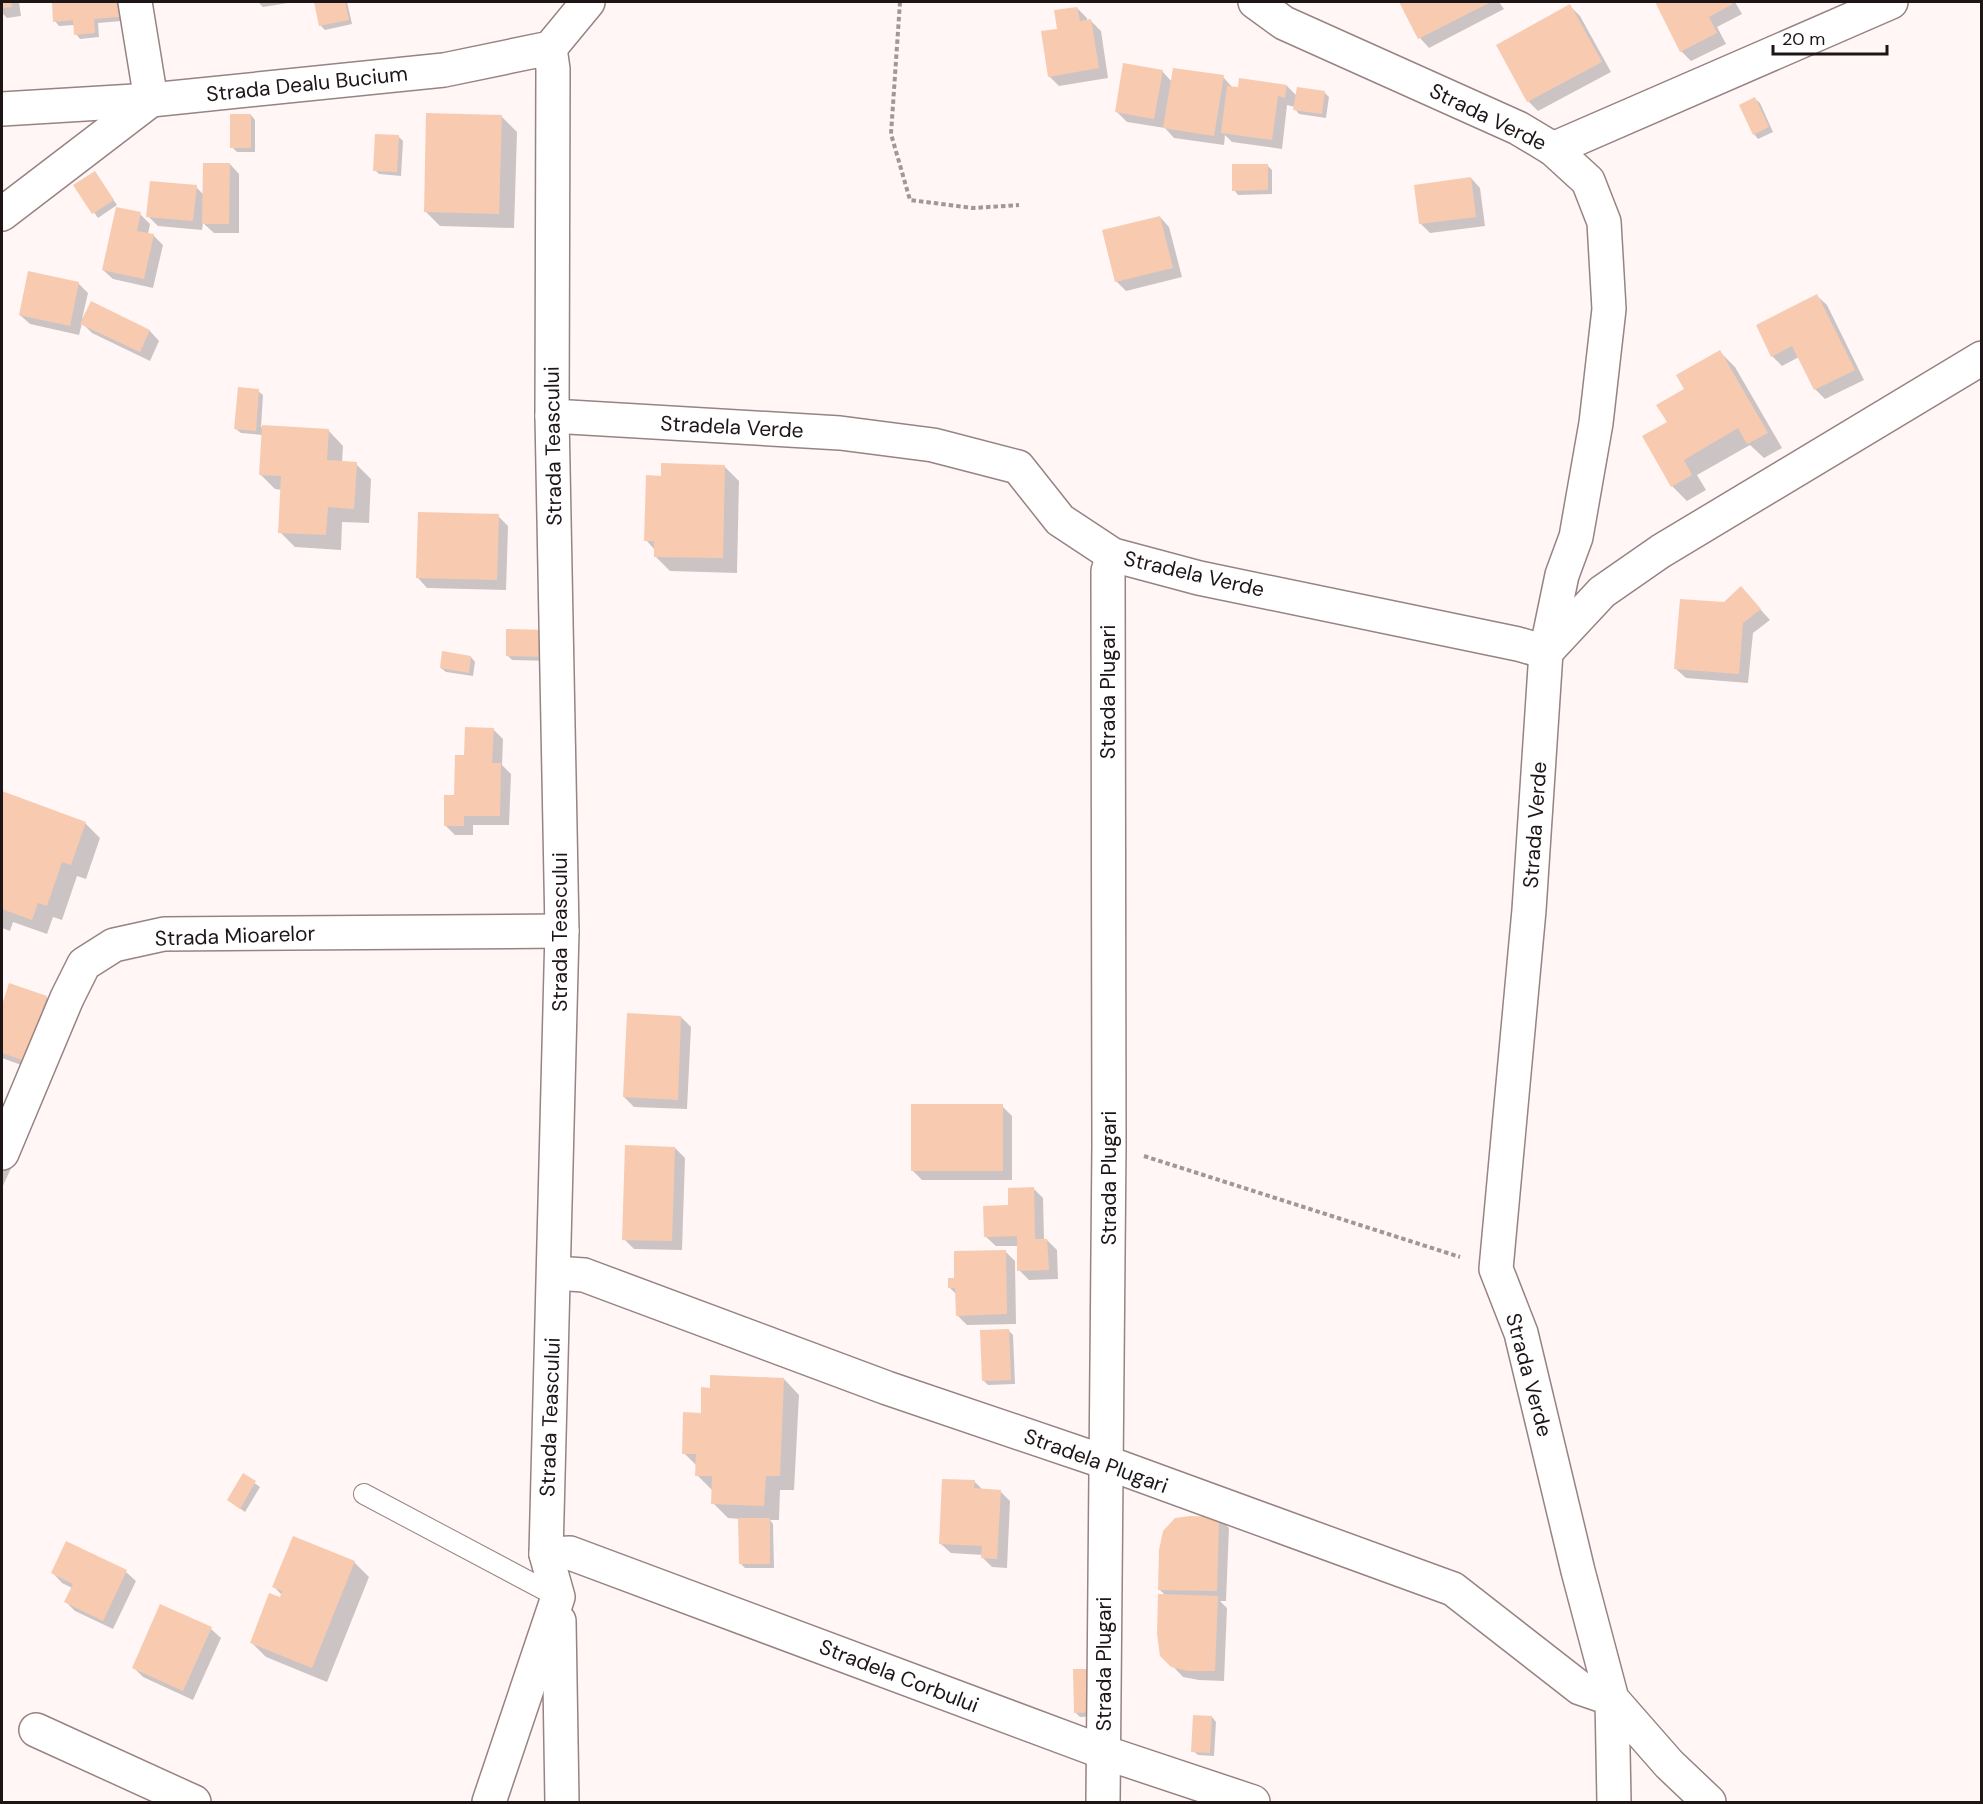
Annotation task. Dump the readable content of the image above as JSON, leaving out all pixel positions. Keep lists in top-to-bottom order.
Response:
{
  "streets": {
    "street": [
      "Strada Dealu Bucium",
      "Strada Verde",
      "Stradela Verde",
      "Strada Teascului",
      "Strada Plugari",
      "Strada Mioarelor",
      "Stradela Plugari",
      "Stradela Corbului"
    ]
  },
  "crossings": [
    ["Strada Dealu Bucium", "Strada Teascului"],
    ["Strada Verde", "Stradela Verde"],
    ["Strada Verde", "Stradela Plugari"],
    ["Stradela Verde", "Strada Teascului"],
    ["Stradela Verde", "Strada Plugari"],
    ["Strada Teascului", "Strada Mioarelor"],
    ["Strada Teascului", "Stradela Plugari"],
    ["Strada Teascului", "Stradela Corbului"],
    ["Strada Plugari", "Stradela Plugari"],
    ["Strada Plugari", "Stradela Corbului"]
  ],
  "scale_bar": "20 m"
}
